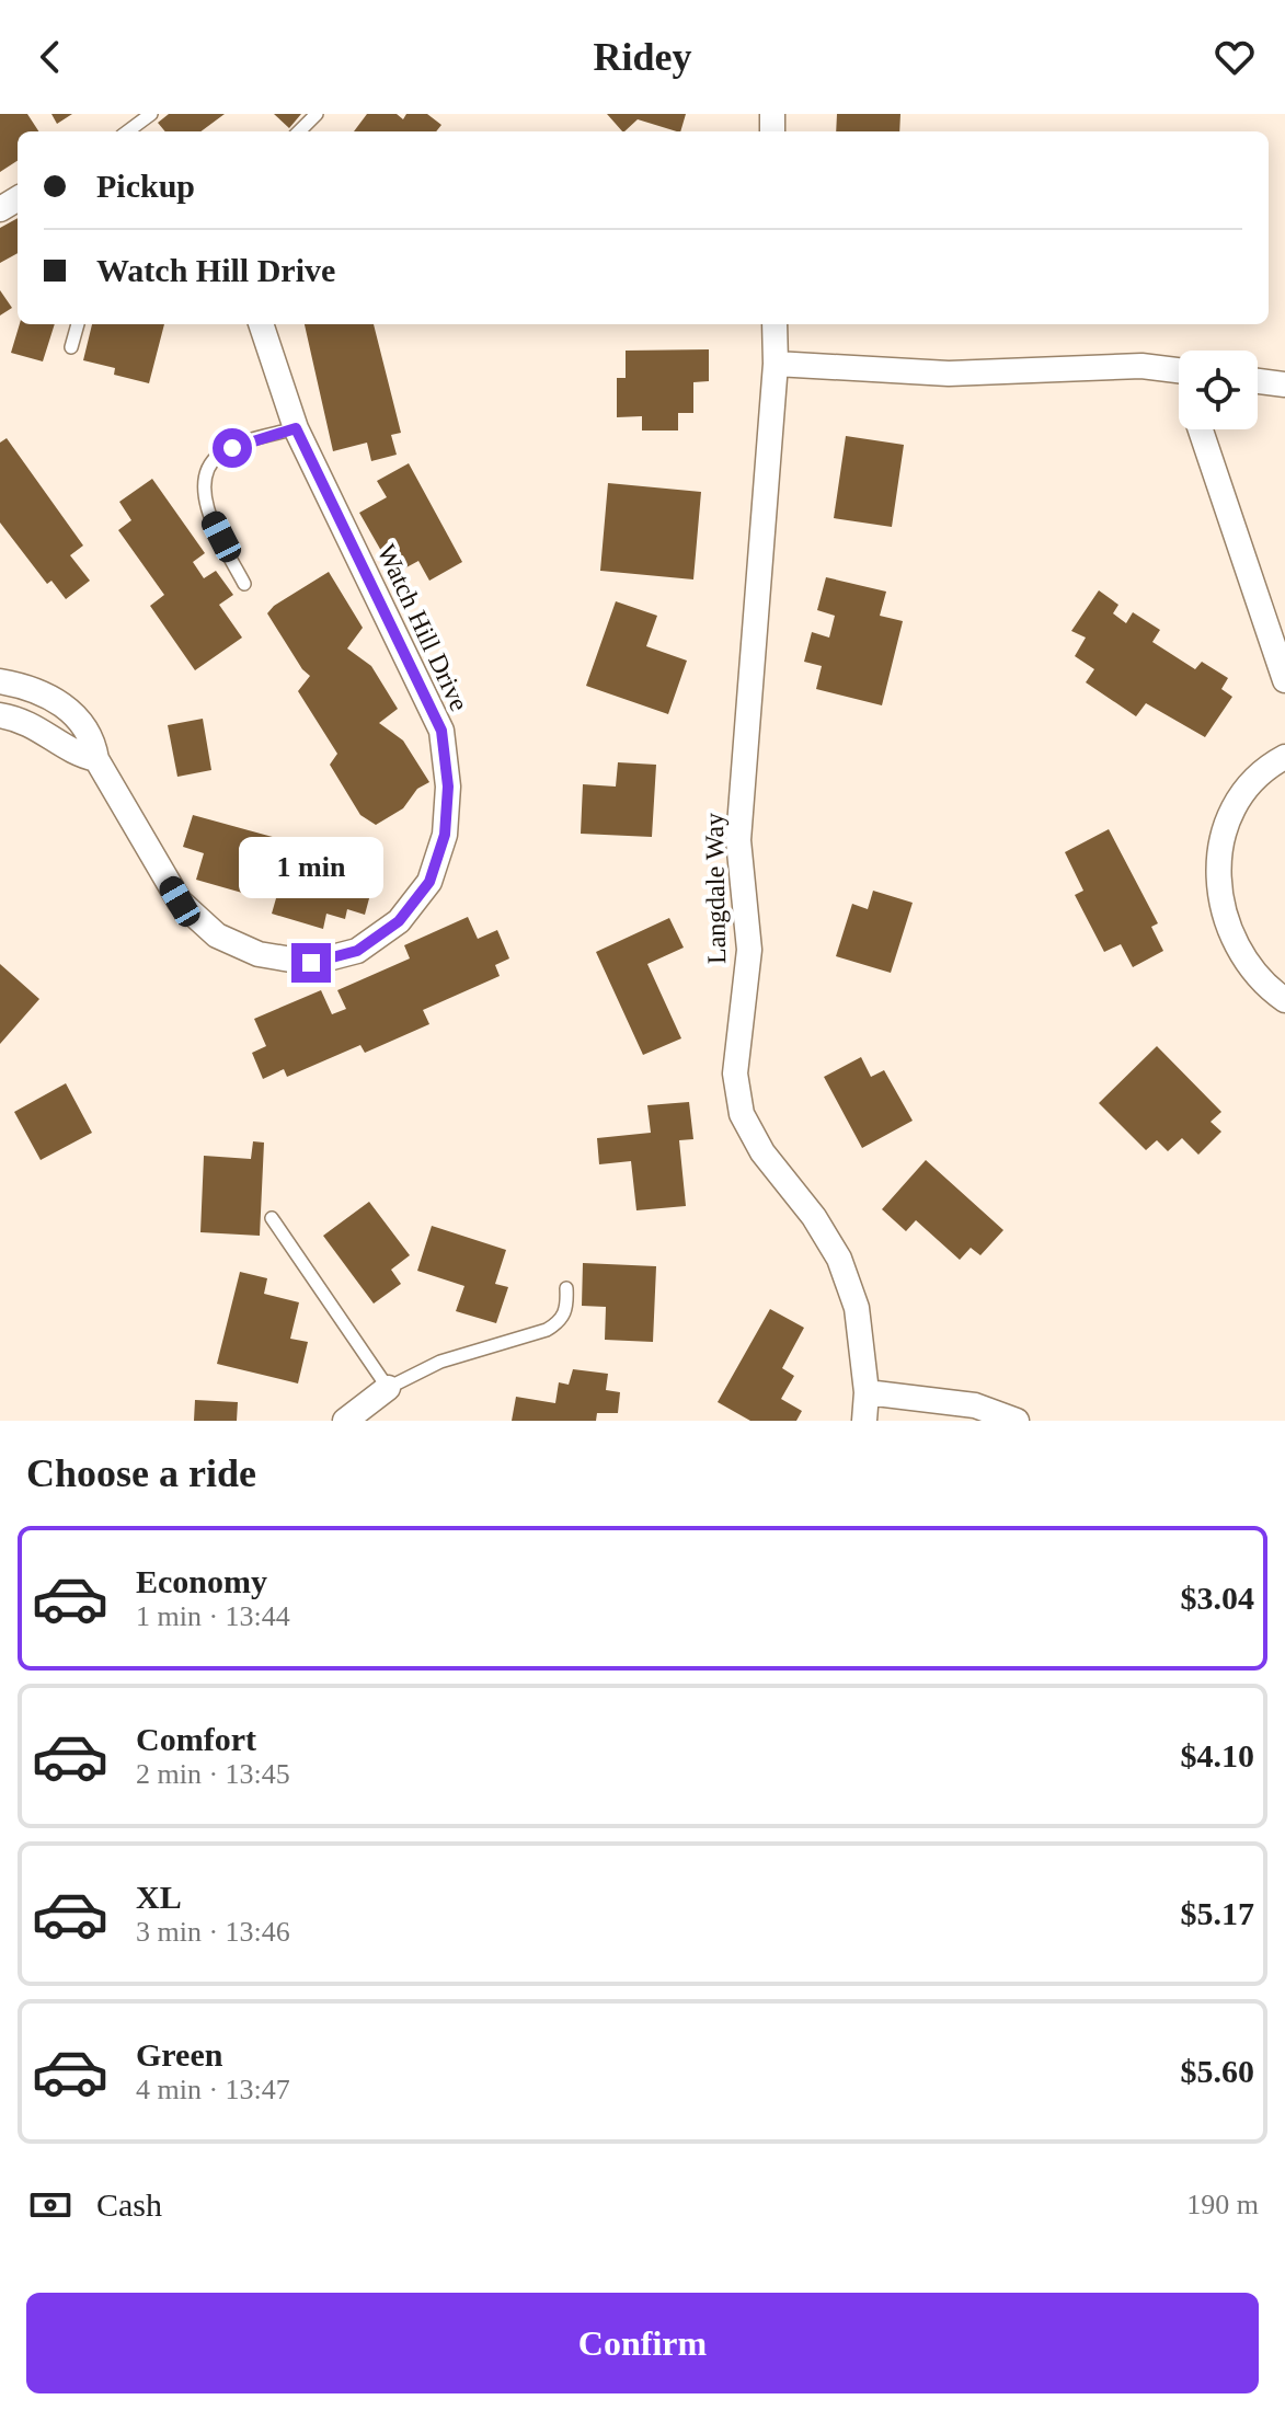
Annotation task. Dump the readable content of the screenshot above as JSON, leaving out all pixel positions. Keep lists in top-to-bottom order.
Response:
{
  "streets": {
    "street": ["Watch Hill Drive", "Langdale Way"]
  },
  "page": {
    "header": "Ridey",
    "banner": ["Pickup", "Watch Hill Drive"],
    "bubble": "1 min",
    "heading": "Choose a ride",
    "list": [
      {
        "name": "Economy",
        "note": "1 min · 13:44",
        "value": "$3.04"
      },
      {
        "name": "Comfort",
        "note": "2 min · 13:45",
        "value": "$4.10"
      },
      {
        "name": "XL",
        "note": "3 min · 13:46",
        "value": "$5.17"
      },
      {
        "name": "Green",
        "note": "4 min · 13:47",
        "value": "$5.60"
      }
    ],
    "pay": ["Cash", "190 m"],
    "buttons": "Confirm"
  }
}
